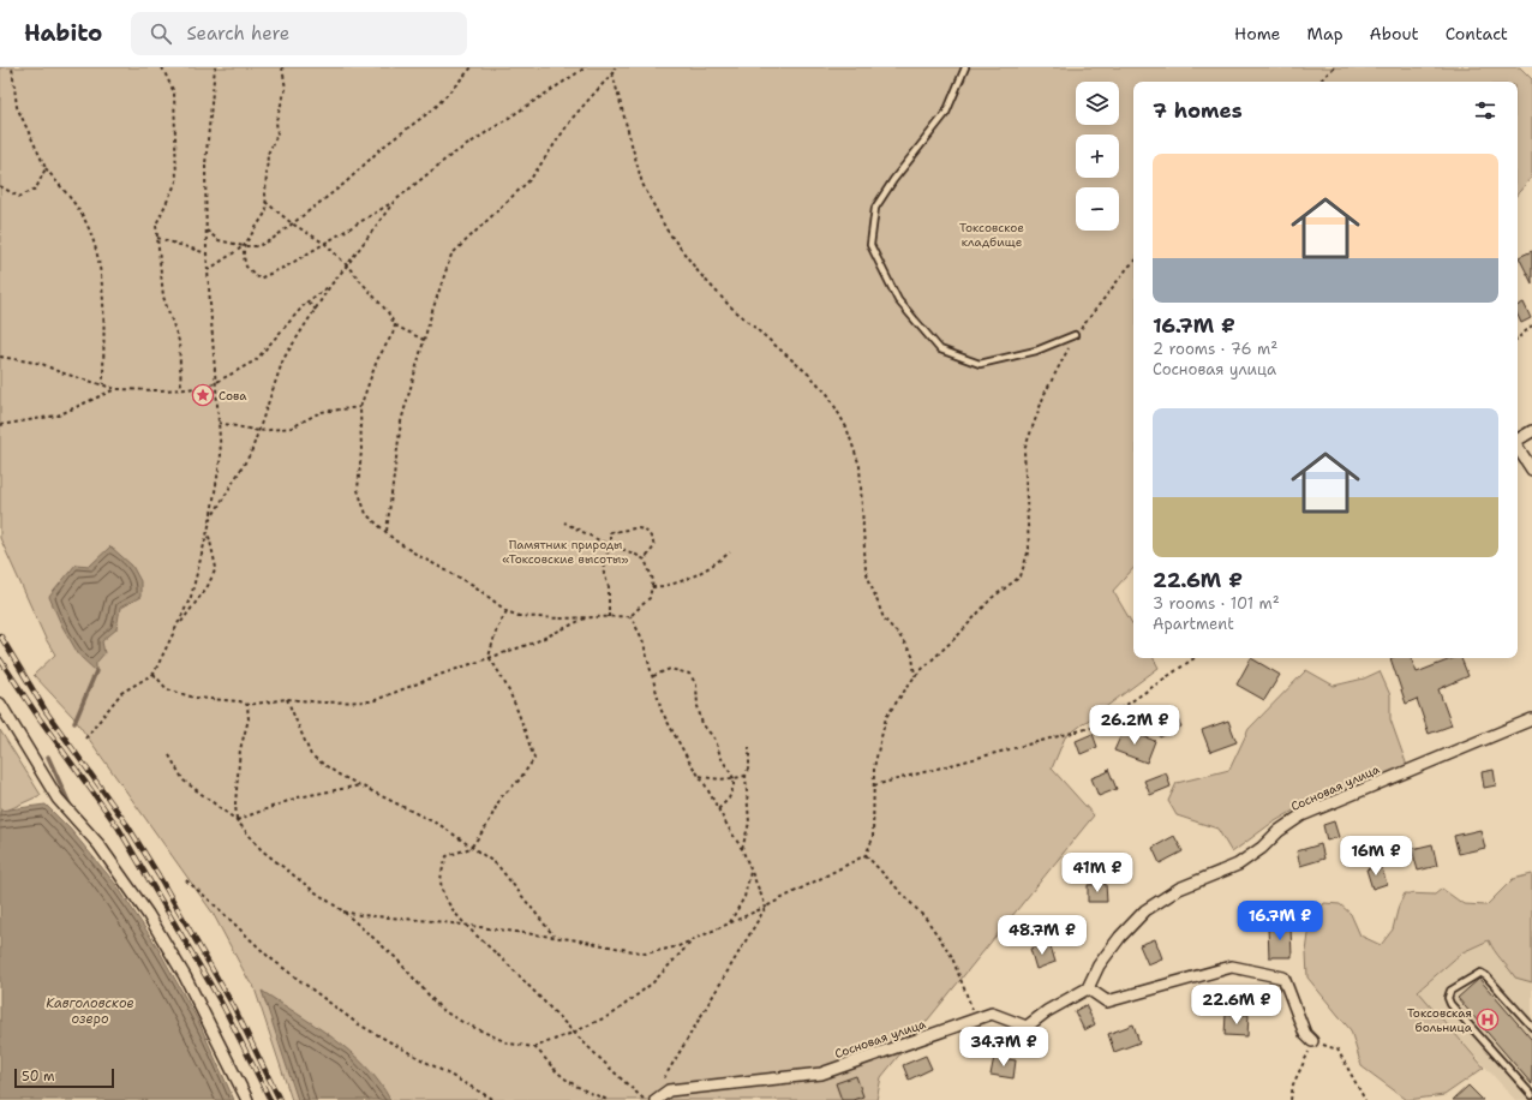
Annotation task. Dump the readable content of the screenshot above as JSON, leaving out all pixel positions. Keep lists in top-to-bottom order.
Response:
{
  "streets": {
    "street": ["Сосновая улица"]
  },
  "water": ["Кавголовское озеро"],
  "parks": ["Токсовское кладбище", "Памятник природы «Токсовские высоты»"],
  "places": {
    "place": ["Сова"],
    "hospital": ["Токсовская больница"]
  },
  "scale_bar": "50 m",
  "page": {
    "header": "Habito",
    "search": "Search here",
    "nav": [
      "Home",
      "Map",
      "About",
      "Contact"
    ],
    "map_buttons": ["+", "−"],
    "heading": "7 homes",
    "list": [
      {
        "name": "16.7M ₽",
        "note": "2 rooms · 76 m² · Сосновая улица"
      },
      {
        "name": "22.6M ₽",
        "note": "3 rooms · 101 m² · Apartment"
      }
    ],
    "price": [
      "26.2M ₽",
      "16M ₽",
      "41M ₽",
      "16.7M ₽",
      "48.7M ₽",
      "22.6M ₽",
      "34.7M ₽"
    ],
    "scale": "50 m"
  }
}
